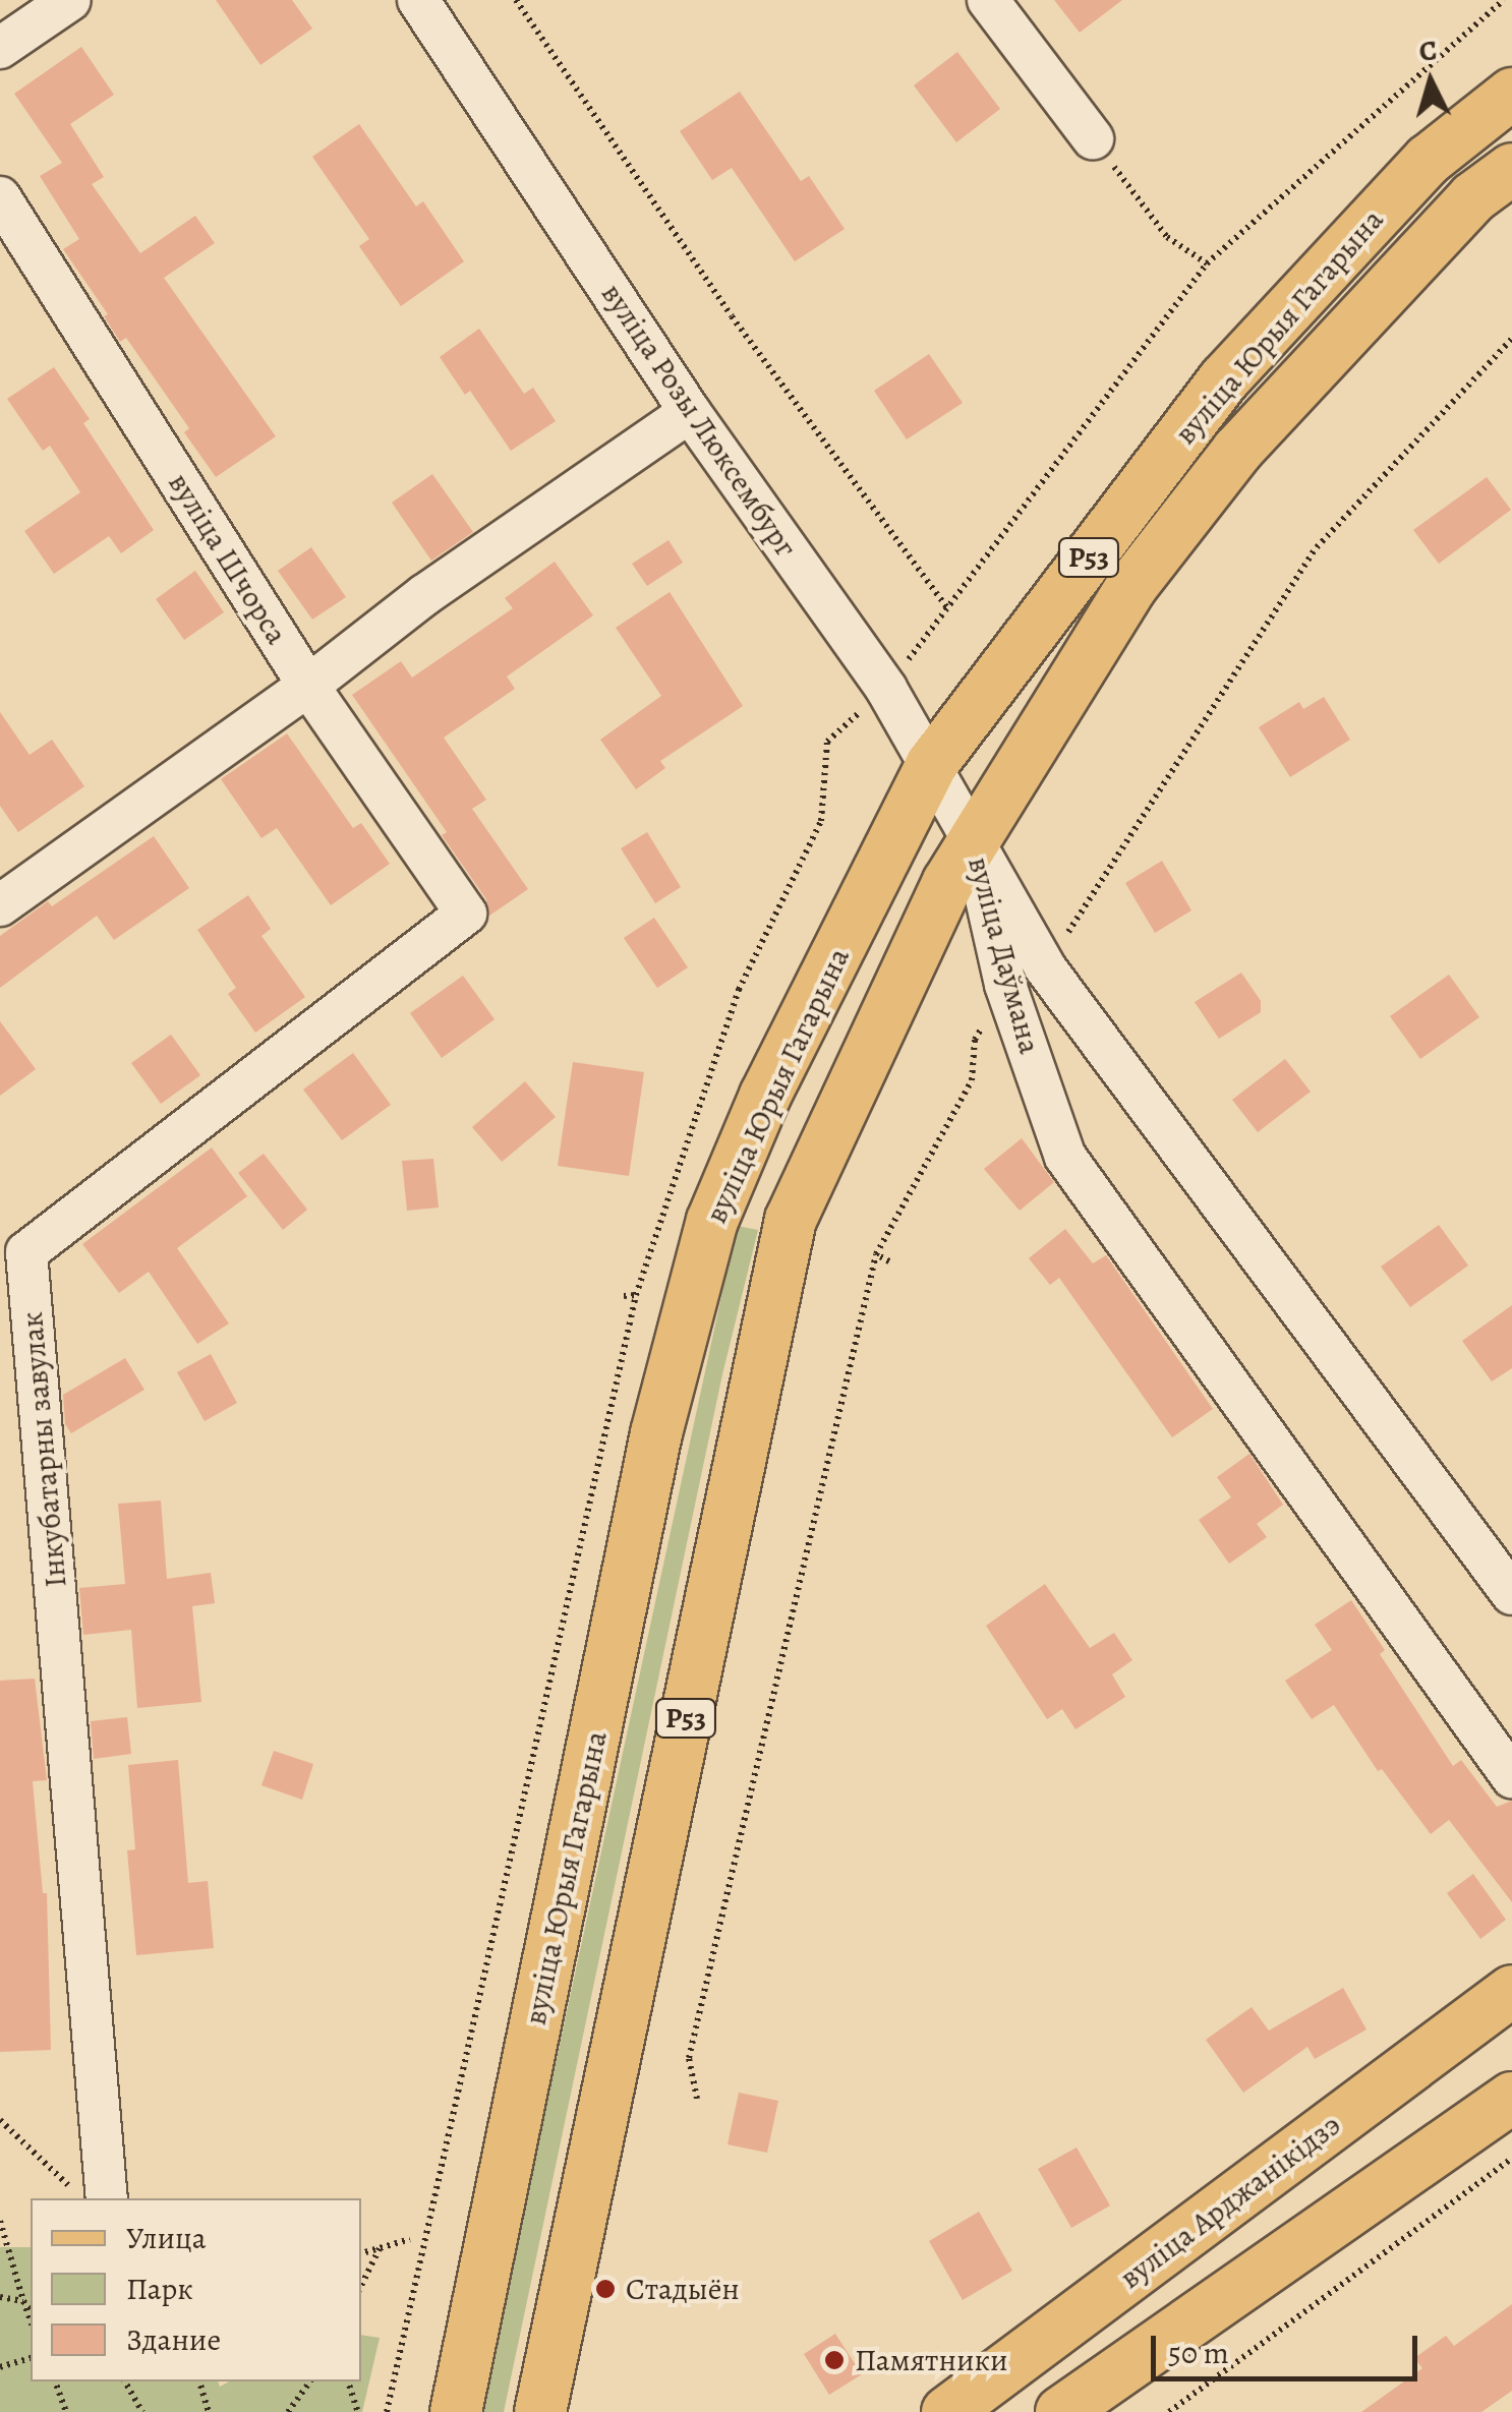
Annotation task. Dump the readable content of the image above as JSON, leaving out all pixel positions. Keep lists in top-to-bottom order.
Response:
{
  "streets": {
    "main road": ["вуліца Юрыя Гагарына", "Р53", "вуліца Арджанікідзэ"],
    "street": [
      "вуліца Розы Люксембург",
      "вуліца Шчорса",
      "вуліца Даўмана",
      "Інкубатарны завулак"
    ]
  },
  "crossings": [
    ["вуліца Юрыя Гагарына", "вуліца Розы Люксембург"],
    ["вуліца Юрыя Гагарына", "вуліца Даўмана"],
    ["вуліца Розы Люксембург", "вуліца Даўмана"],
    ["вуліца Шчорса", "Інкубатарны завулак"]
  ],
  "places": ["Стадыён", "Памятники"],
  "legend": ["Улица", "Парк", "Здание"],
  "scale_bar": "50 m",
  "north": "top"
}
